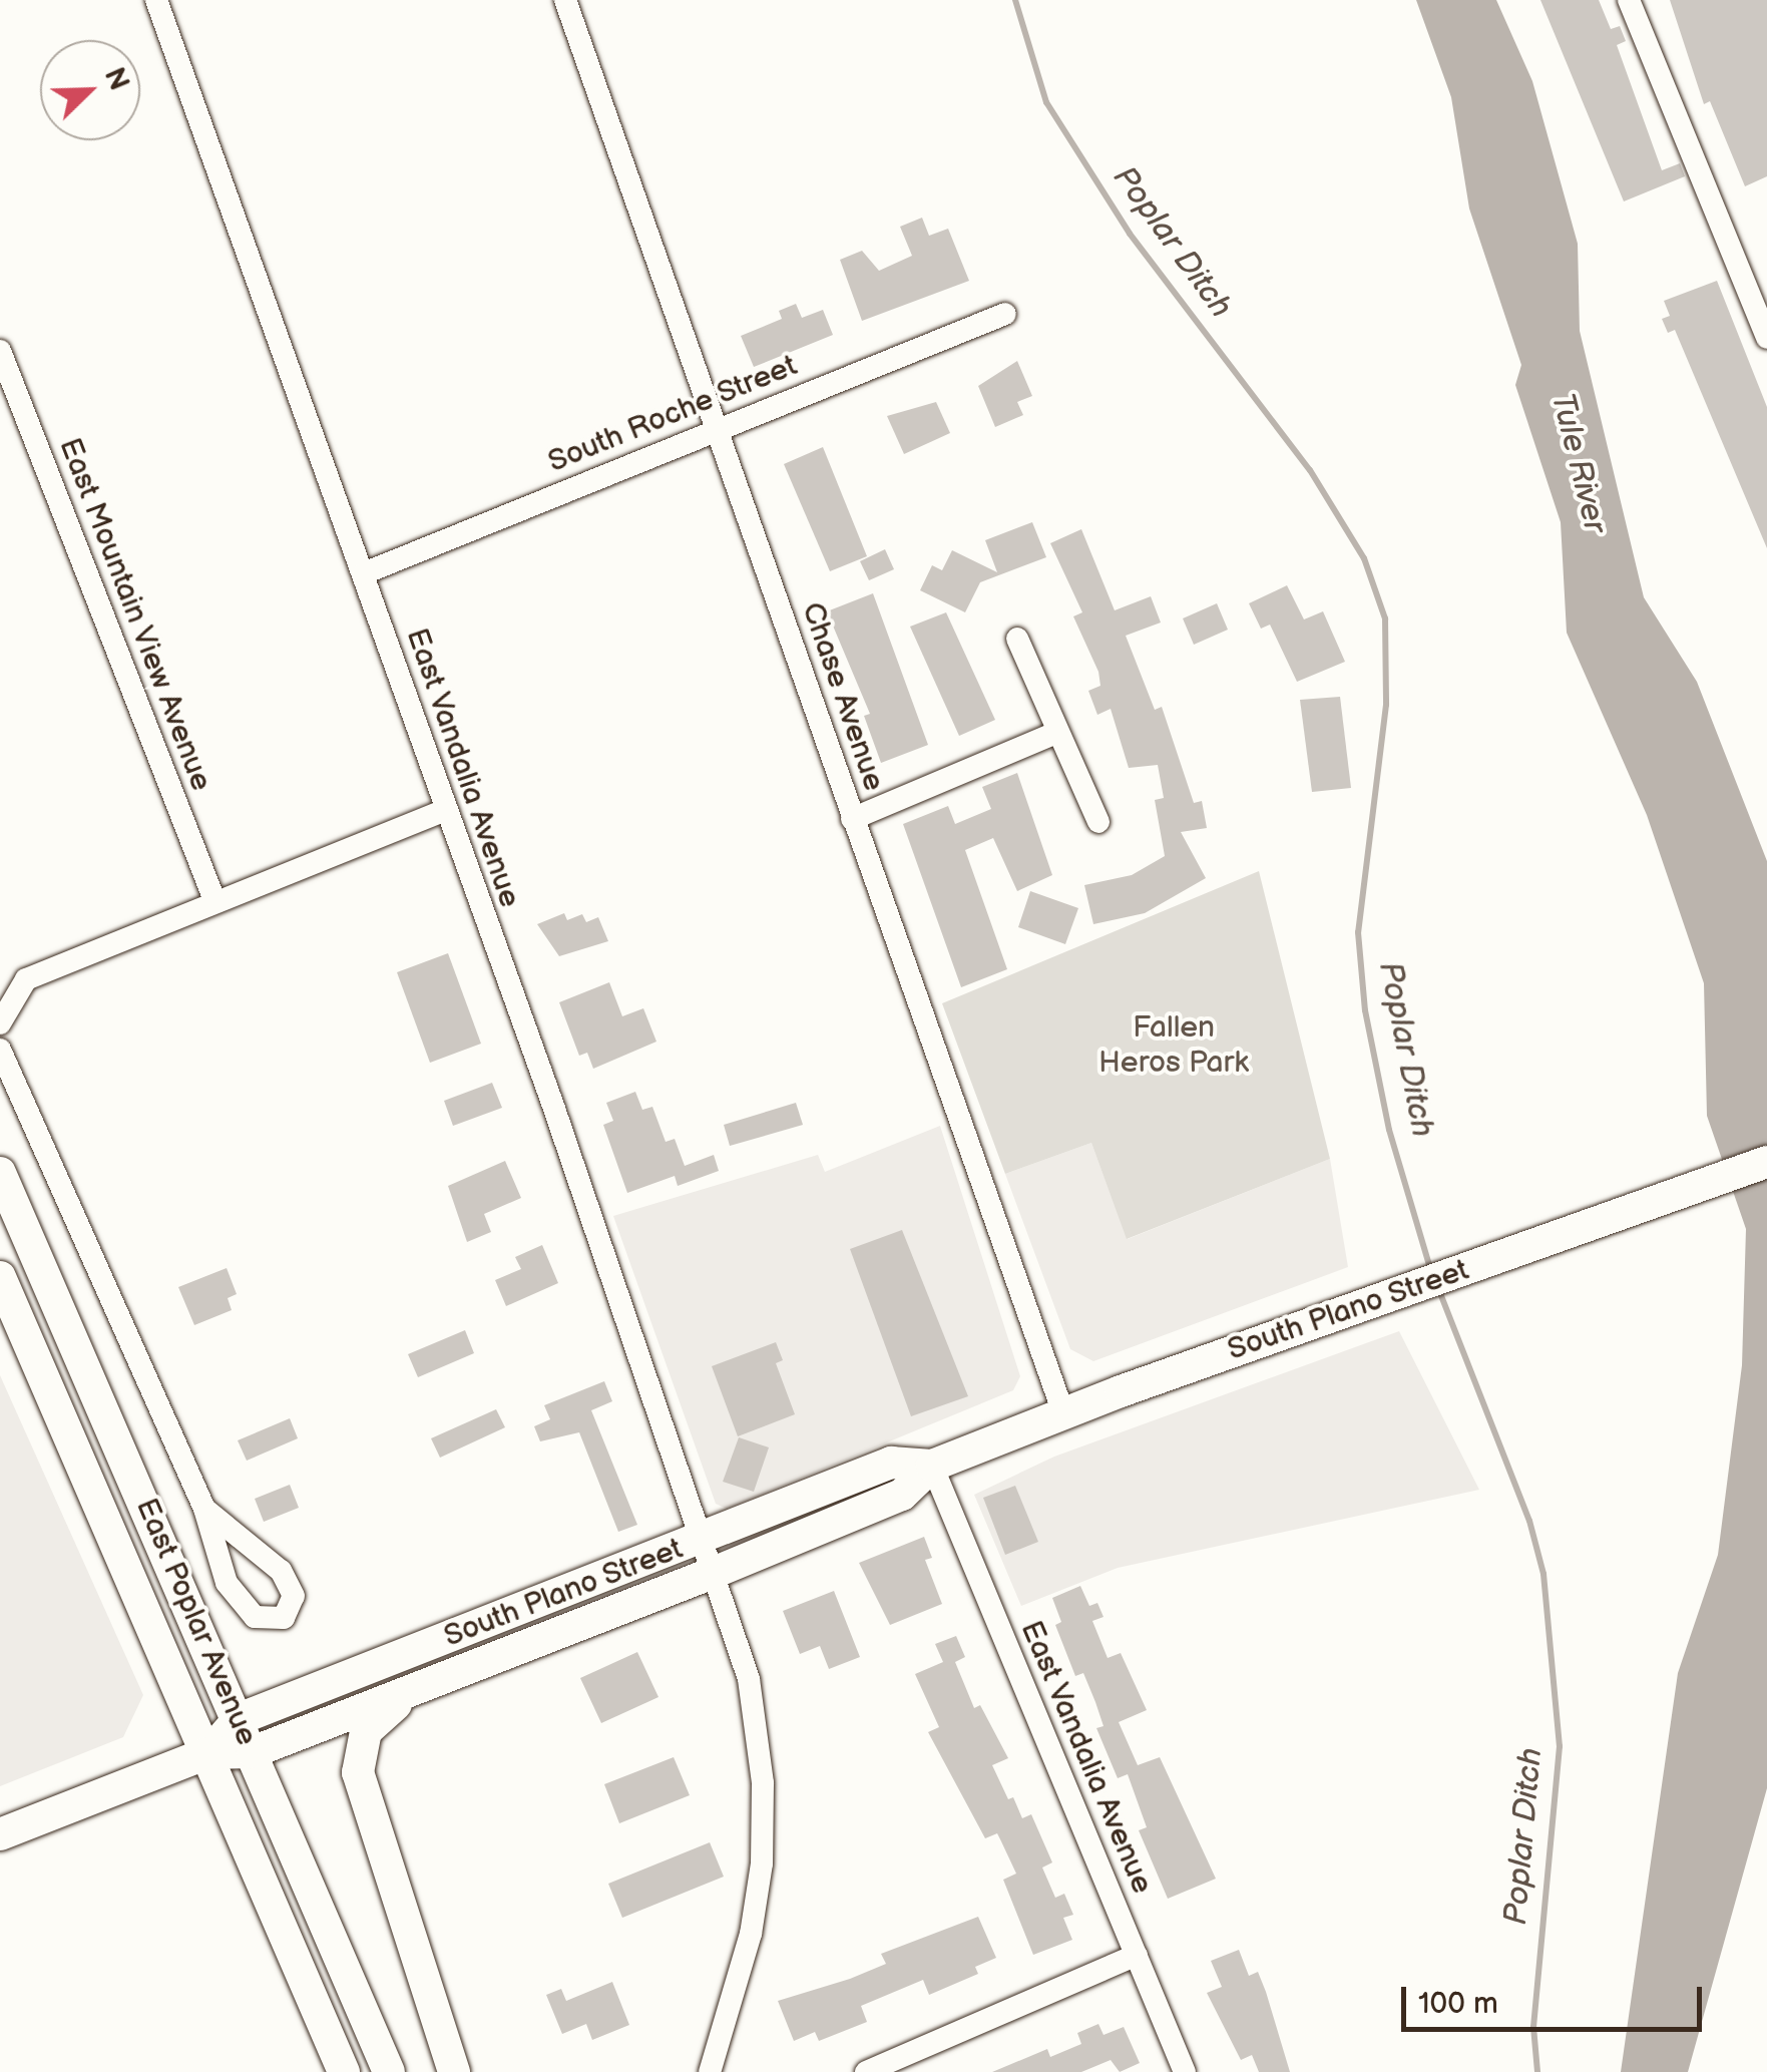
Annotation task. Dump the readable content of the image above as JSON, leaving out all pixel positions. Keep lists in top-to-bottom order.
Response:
{
  "streets": {
    "main road": ["South Plano Street", "East Poplar Avenue"],
    "street": [
      "South Roche Street",
      "East Mountain View Avenue",
      "Chase Avenue",
      "East Vandalia Avenue"
    ]
  },
  "crossings": [
    ["South Roche Street", "Chase Avenue"],
    ["South Roche Street", "East Vandalia Avenue"],
    ["Chase Avenue", "South Plano Street"],
    ["East Vandalia Avenue", "South Plano Street"],
    ["South Plano Street", "East Poplar Avenue"]
  ],
  "water": ["Poplar Ditch", "Tule River"],
  "parks": ["Fallen Heros Park"],
  "scale_bar": "100 m",
  "north": "top right"
}
